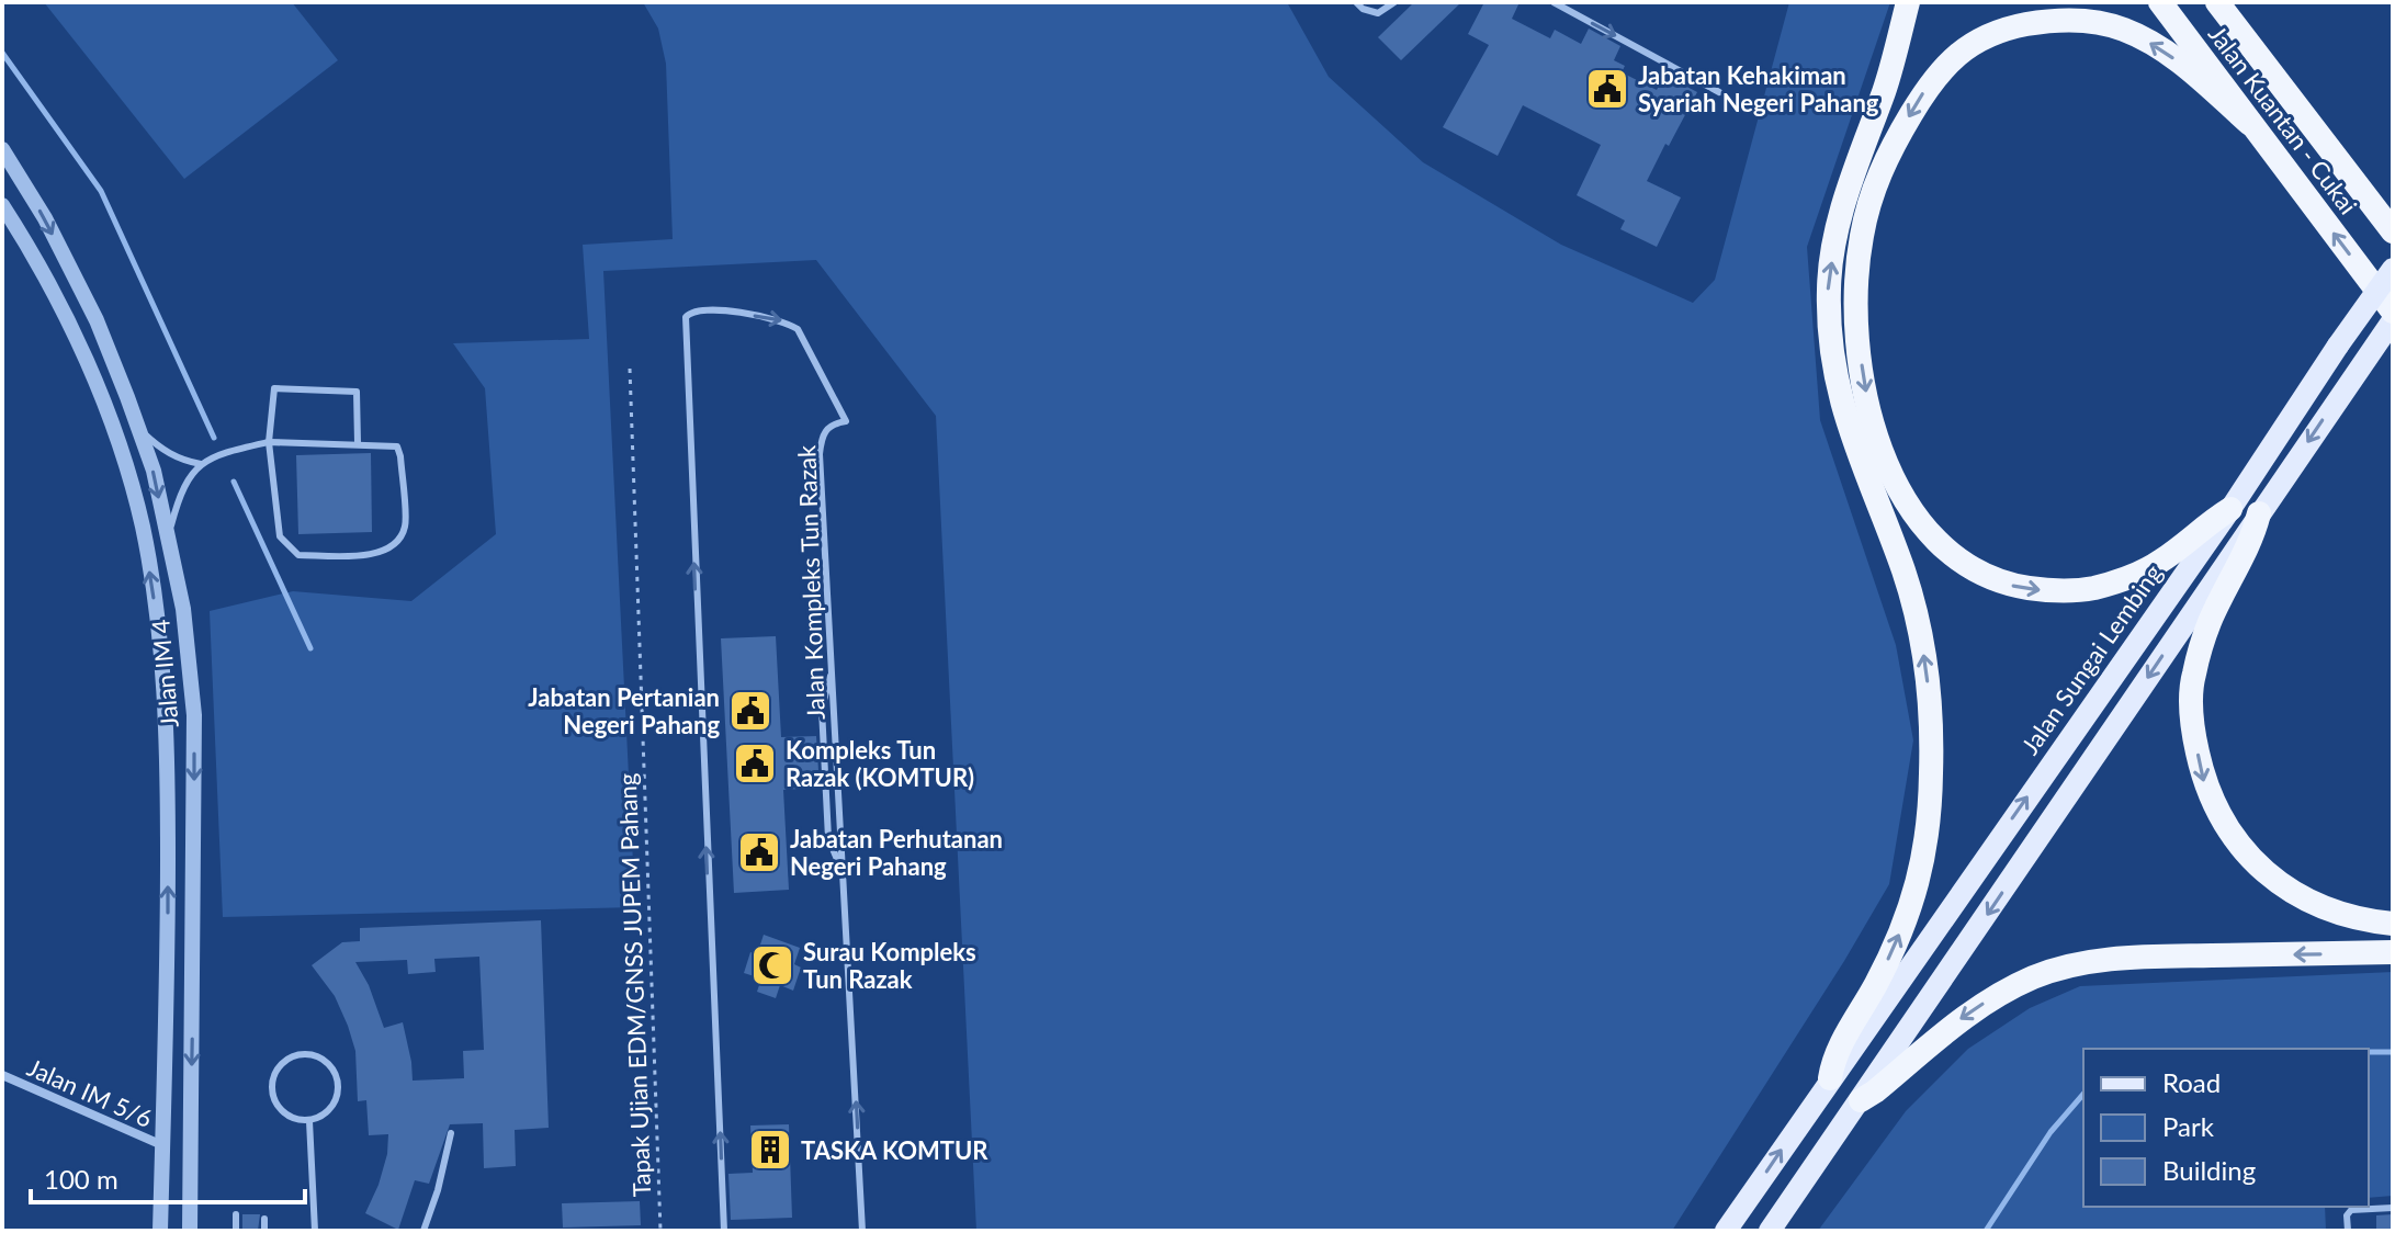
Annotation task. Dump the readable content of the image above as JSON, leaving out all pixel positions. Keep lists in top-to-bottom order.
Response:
{
  "streets": {
    "highway": ["Jalan Kuantan - Cukai"],
    "main road": ["Jalan Sungai Lembing"],
    "street": ["Jalan IM 4", "Jalan IM 5/6"],
    "lane": ["Jalan Kompleks Tun Razak"],
    "path": ["Tapak Ujian EDM/GNSS JUPEM Pahang"]
  },
  "crossings": [
    ["Jalan IM 4", "Jalan IM 5/6"]
  ],
  "places": {
    "public building": [
      "Jabatan Kehakiman Syariah Negeri Pahang",
      "Jabatan Pertanian Negeri Pahang",
      "Kompleks Tun Razak (KOMTUR)",
      "Jabatan Perhutanan Negeri Pahang"
    ],
    "mosque": ["Surau Kompleks Tun Razak"],
    "building": ["TASKA KOMTUR"]
  },
  "legend": ["Road", "Park", "Building"],
  "scale_bar": "100 m"
}
